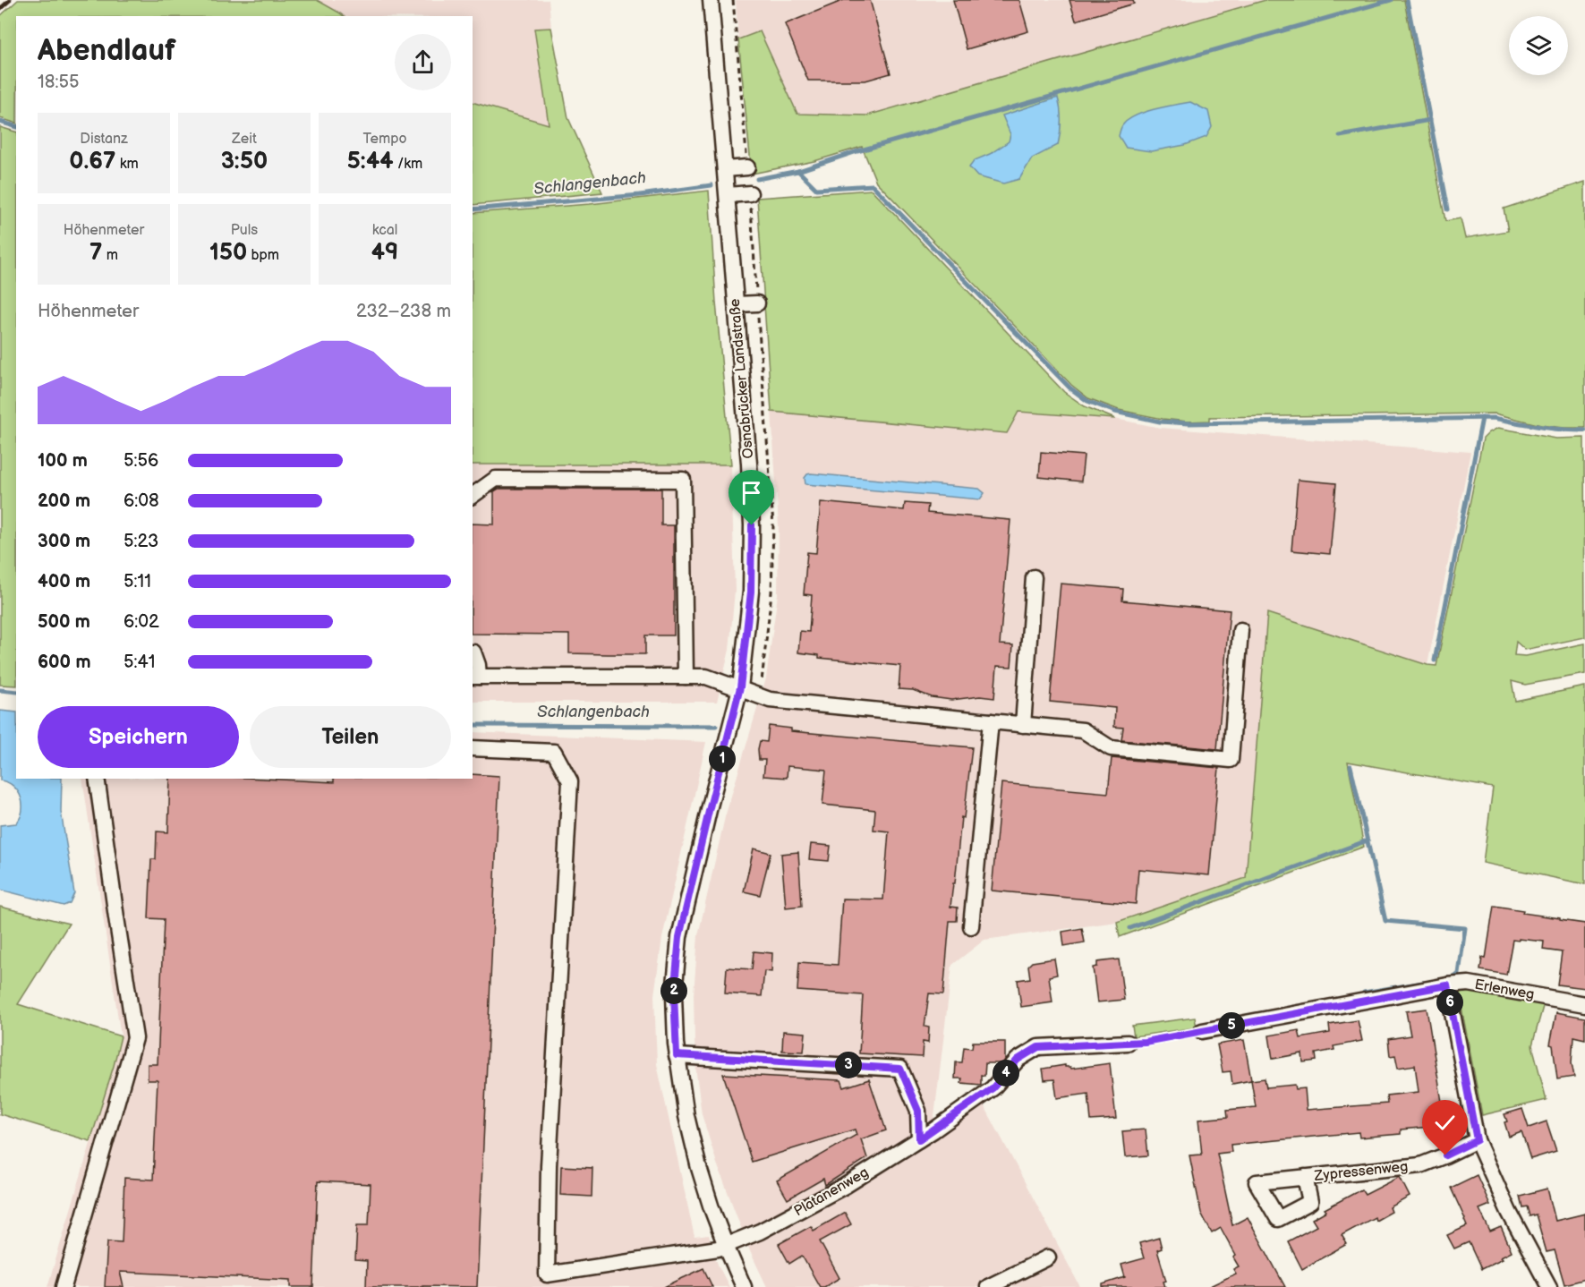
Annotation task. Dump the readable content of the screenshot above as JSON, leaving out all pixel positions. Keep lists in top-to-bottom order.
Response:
{
  "streets": {
    "street": [
      "Osnabrücker Landstraße",
      "Erlenweg",
      "Zypressenweg",
      "Platanenweg"
    ]
  },
  "crossings": [
    ["Osnabrücker Landstraße", "Platanenweg"]
  ],
  "water": ["Schlangenbach"],
  "page": {
    "heading": ["Abendlauf", "18:55"],
    "stats": [
      ["Distanz", "0.67 km"],
      ["Zeit", "3:50"],
      ["Tempo", "5:44 /km"],
      ["Höhenmeter", "7 m"],
      ["Puls", "150 bpm"],
      ["kcal", "49"]
    ],
    "chart": ["Höhenmeter", "232–238 m"],
    "list": [
      {
        "name": "100 m",
        "note": "5:56"
      },
      {
        "name": "200 m",
        "note": "6:08"
      },
      {
        "name": "300 m",
        "note": "5:23"
      },
      {
        "name": "400 m",
        "note": "5:11"
      },
      {
        "name": "500 m",
        "note": "6:02"
      },
      {
        "name": "600 m",
        "note": "5:41"
      }
    ],
    "buttons": ["Speichern", "Teilen"],
    "pins": [
      "1",
      "2",
      "6",
      "5",
      "3",
      "4"
    ]
  }
}
